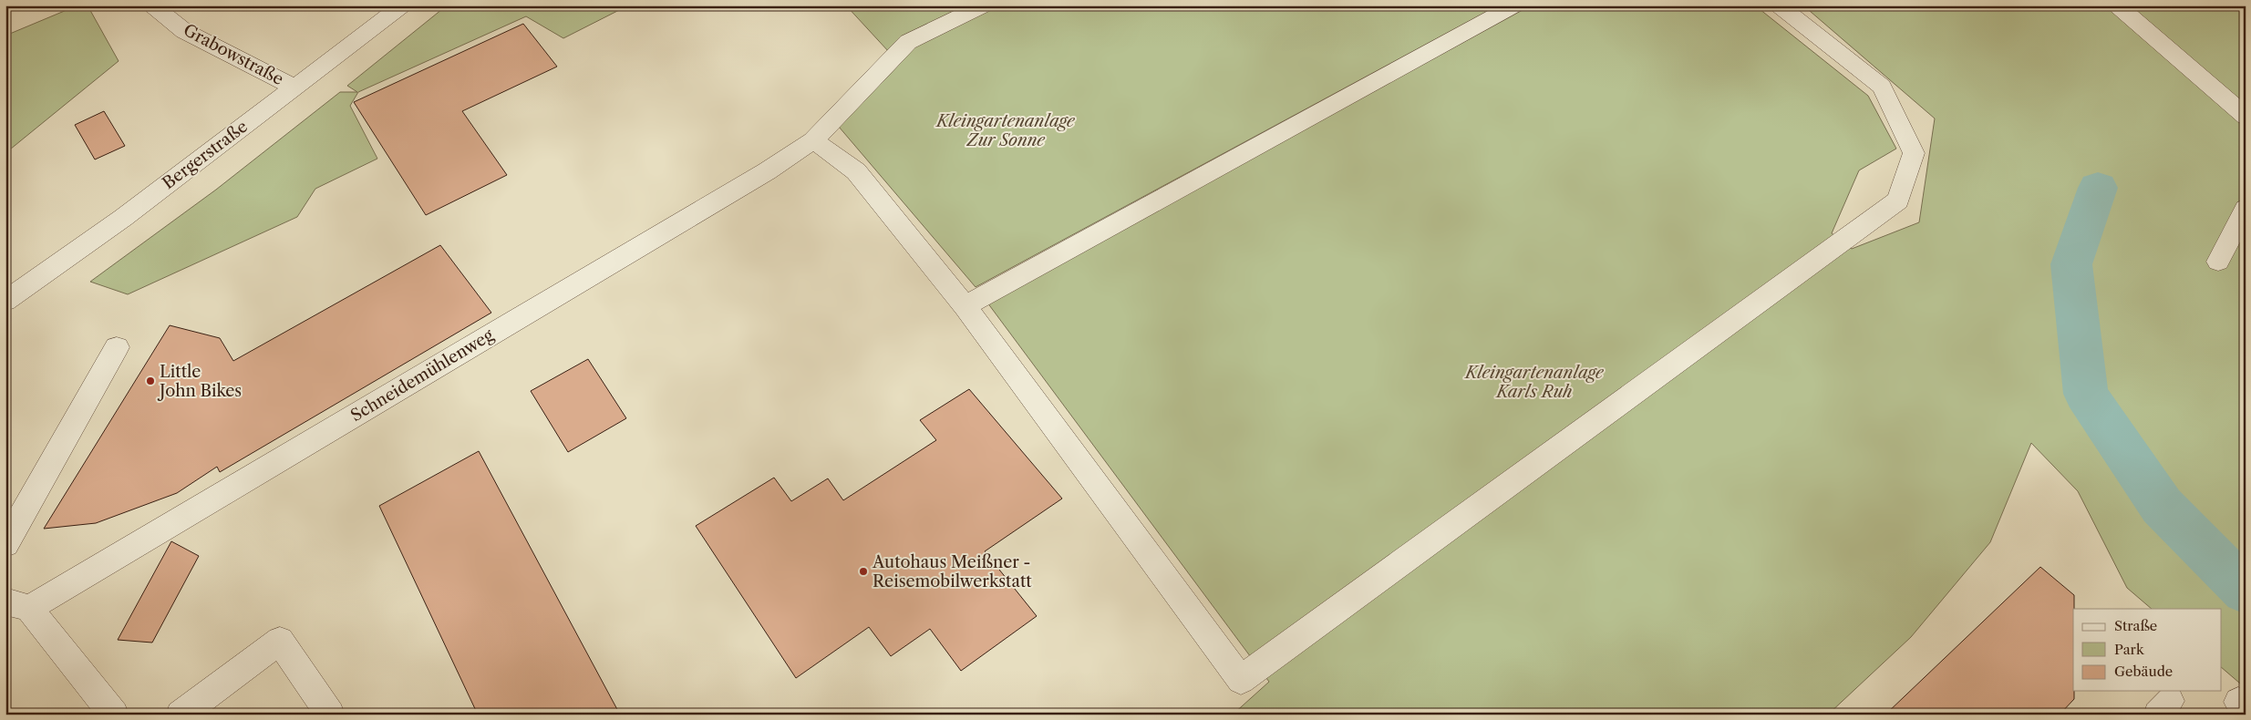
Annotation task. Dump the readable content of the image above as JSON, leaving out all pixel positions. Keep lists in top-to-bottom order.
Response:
{
  "streets": {
    "street": ["Grabowstraße", "Bergerstraße", "Schneidemühlenweg"]
  },
  "crossings": [
    ["Grabowstraße", "Bergerstraße"]
  ],
  "parks": ["Kleingartenanlage Zur Sonne", "Kleingartenanlage Karls Ruh"],
  "places": ["Little John Bikes", "Autohaus Meißner - Reisemobilwerkstatt"],
  "legend": ["Straße", "Park", "Gebäude"]
}
